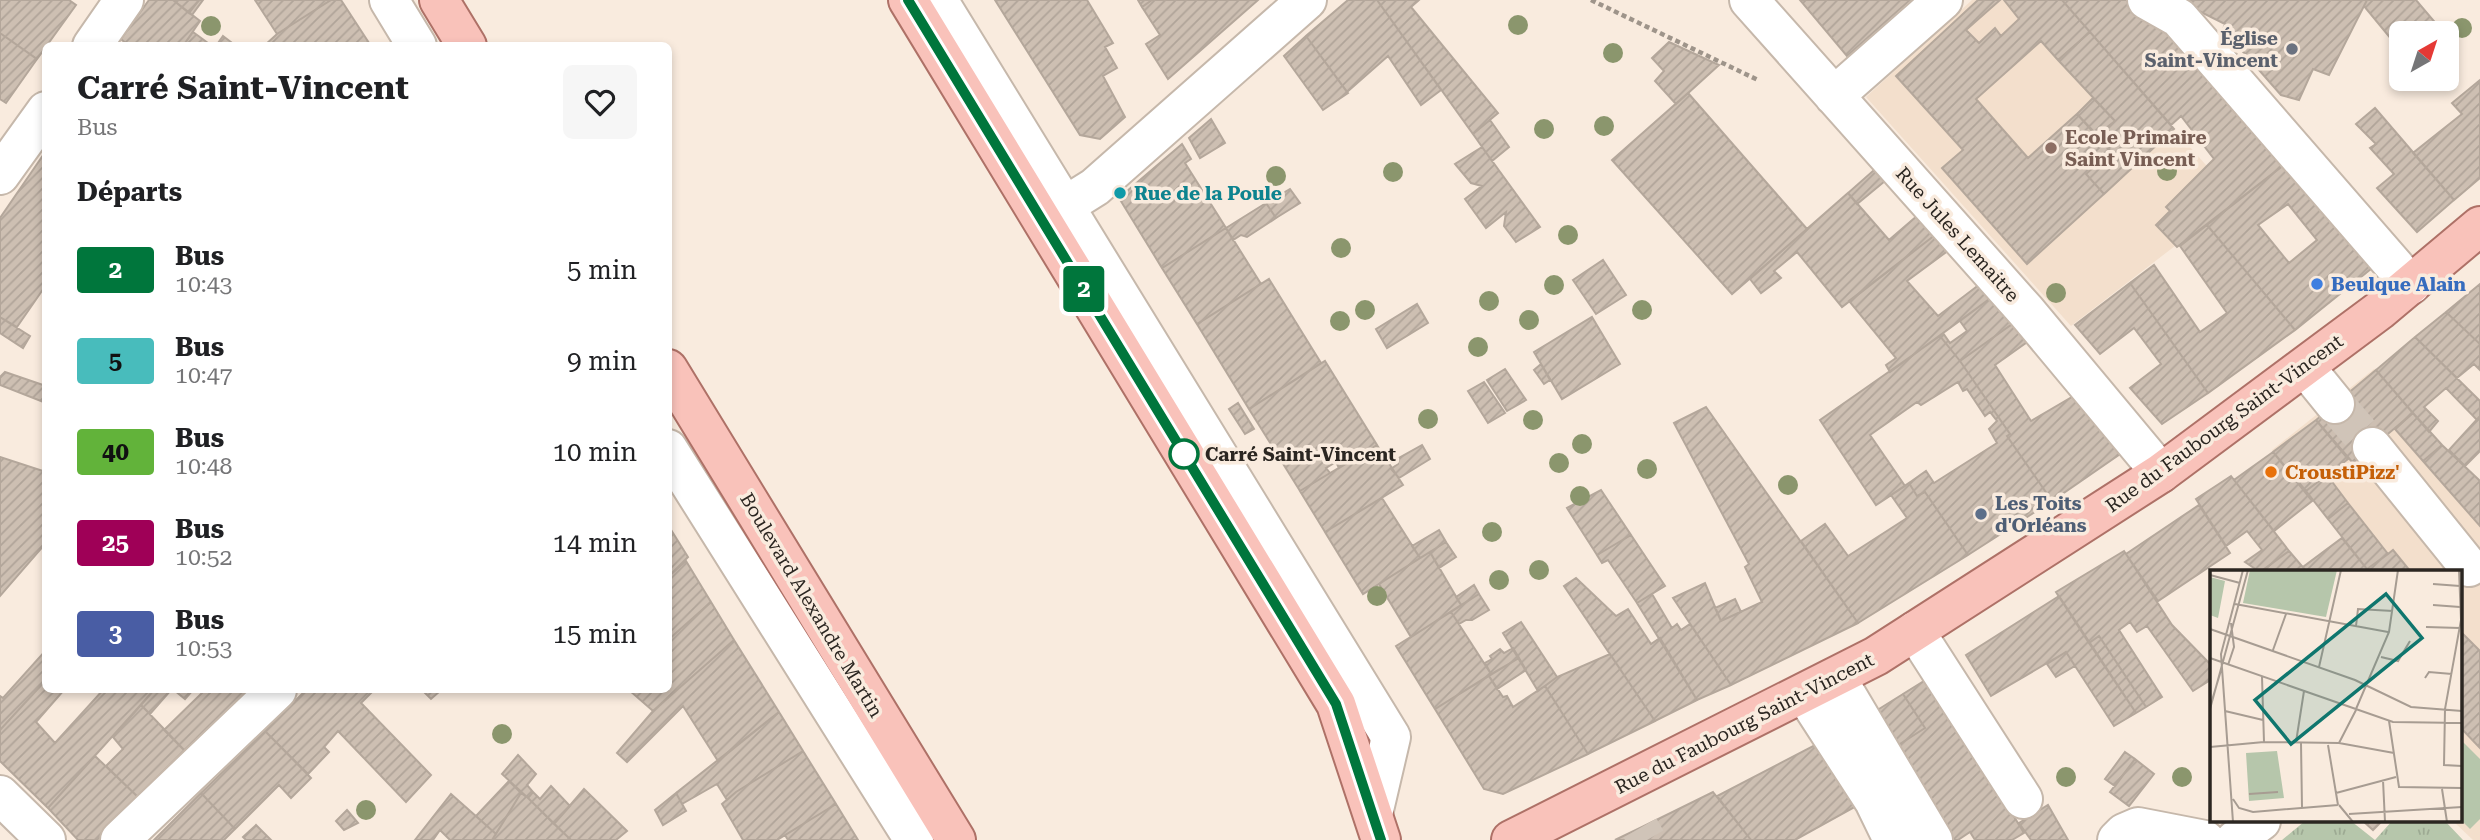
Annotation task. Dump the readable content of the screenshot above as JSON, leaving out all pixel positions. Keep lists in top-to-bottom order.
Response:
{
  "streets": {
    "main road": ["Rue du Faubourg Saint-Vincent", "Boulevard Alexandre Martin"],
    "street": ["Rue Jules Lemaitre"]
  },
  "crossings": [
    ["Rue Jules Lemaitre", "Rue du Faubourg Saint-Vincent"]
  ],
  "places": [
    "Église Saint-Vincent",
    "Ecole Primaire Saint Vincent",
    "Rue de la Poule",
    "Beulque Alain",
    "Carré Saint-Vincent",
    "CroustiPizz'",
    "Les Toits d'Orléans"
  ],
  "lines": ["bus line 2"],
  "north": "top right",
  "page": {
    "on_map": "2",
    "heading": [
      ["Carré Saint-Vincent", "Bus"],
      "Départs"
    ],
    "list": [
      {
        "mark": "2",
        "name": "Bus",
        "note": "10:43",
        "value": "5 min"
      },
      {
        "mark": "5",
        "name": "Bus",
        "note": "10:47",
        "value": "9 min"
      },
      {
        "mark": "40",
        "name": "Bus",
        "note": "10:48",
        "value": "10 min"
      },
      {
        "mark": "25",
        "name": "Bus",
        "note": "10:52",
        "value": "14 min"
      },
      {
        "mark": "3",
        "name": "Bus",
        "note": "10:53",
        "value": "15 min"
      }
    ]
  }
}
